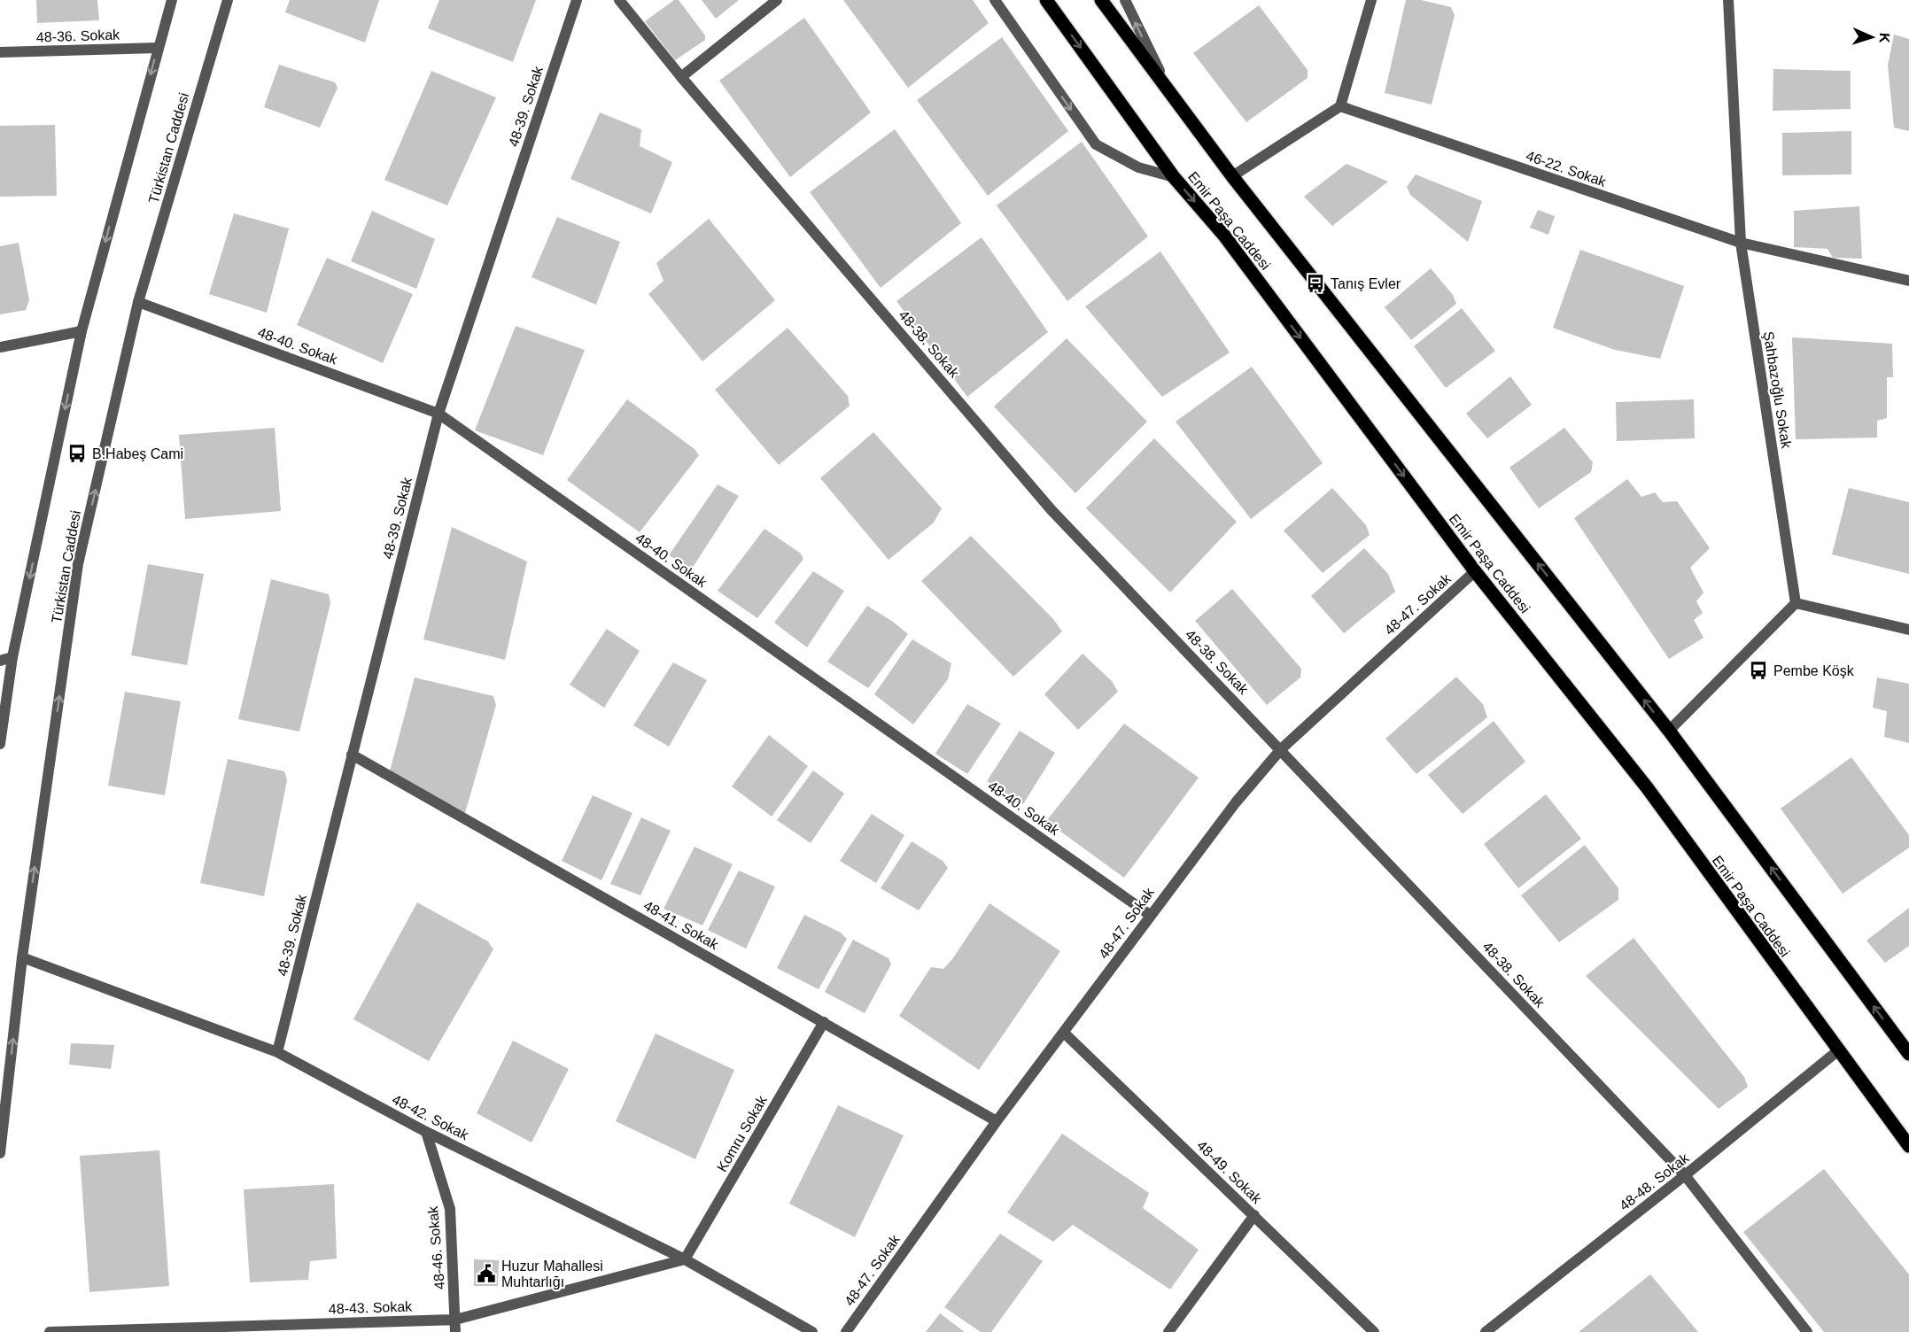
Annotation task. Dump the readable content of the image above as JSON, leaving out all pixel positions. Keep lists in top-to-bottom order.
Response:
{
  "streets": {
    "main road": ["Emir Paşa Caddesi"],
    "street": [
      "48-36. Sokak",
      "48-39. Sokak",
      "Türkistan Caddesi",
      "46-22. Sokak",
      "48-38. Sokak",
      "48-40. Sokak",
      "Şahbazoğlu Sokak",
      "48-47. Sokak",
      "48-41. Sokak",
      "48-42. Sokak",
      "Komru Sokak",
      "48-49. Sokak",
      "48-48. Sokak",
      "48-46. Sokak",
      "48-43. Sokak"
    ]
  },
  "crossings": [
    ["48-39. Sokak", "48-40. Sokak"],
    ["48-39. Sokak", "48-41. Sokak"],
    ["48-39. Sokak", "48-42. Sokak"],
    ["Türkistan Caddesi", "48-40. Sokak"],
    ["Türkistan Caddesi", "48-42. Sokak"],
    ["46-22. Sokak", "Şahbazoğlu Sokak"],
    ["Emir Paşa Caddesi", "48-47. Sokak"],
    ["Emir Paşa Caddesi", "48-48. Sokak"],
    ["48-38. Sokak", "48-47. Sokak"],
    ["48-38. Sokak", "48-48. Sokak"],
    ["48-40. Sokak", "48-47. Sokak"],
    ["48-47. Sokak", "48-41. Sokak"],
    ["48-47. Sokak", "48-49. Sokak"],
    ["48-41. Sokak", "Komru Sokak"],
    ["48-42. Sokak", "Komru Sokak"],
    ["48-42. Sokak", "48-46. Sokak"],
    ["48-42. Sokak", "48-43. Sokak"],
    ["Komru Sokak", "48-43. Sokak"],
    ["48-46. Sokak", "48-43. Sokak"]
  ],
  "places": {
    "bus stop": ["Tanış Evler", "B.Habeş Cami", "Pembe Köşk"],
    "public building": ["Huzur Mahallesi Muhtarlığı"]
  },
  "north": "right"
}
